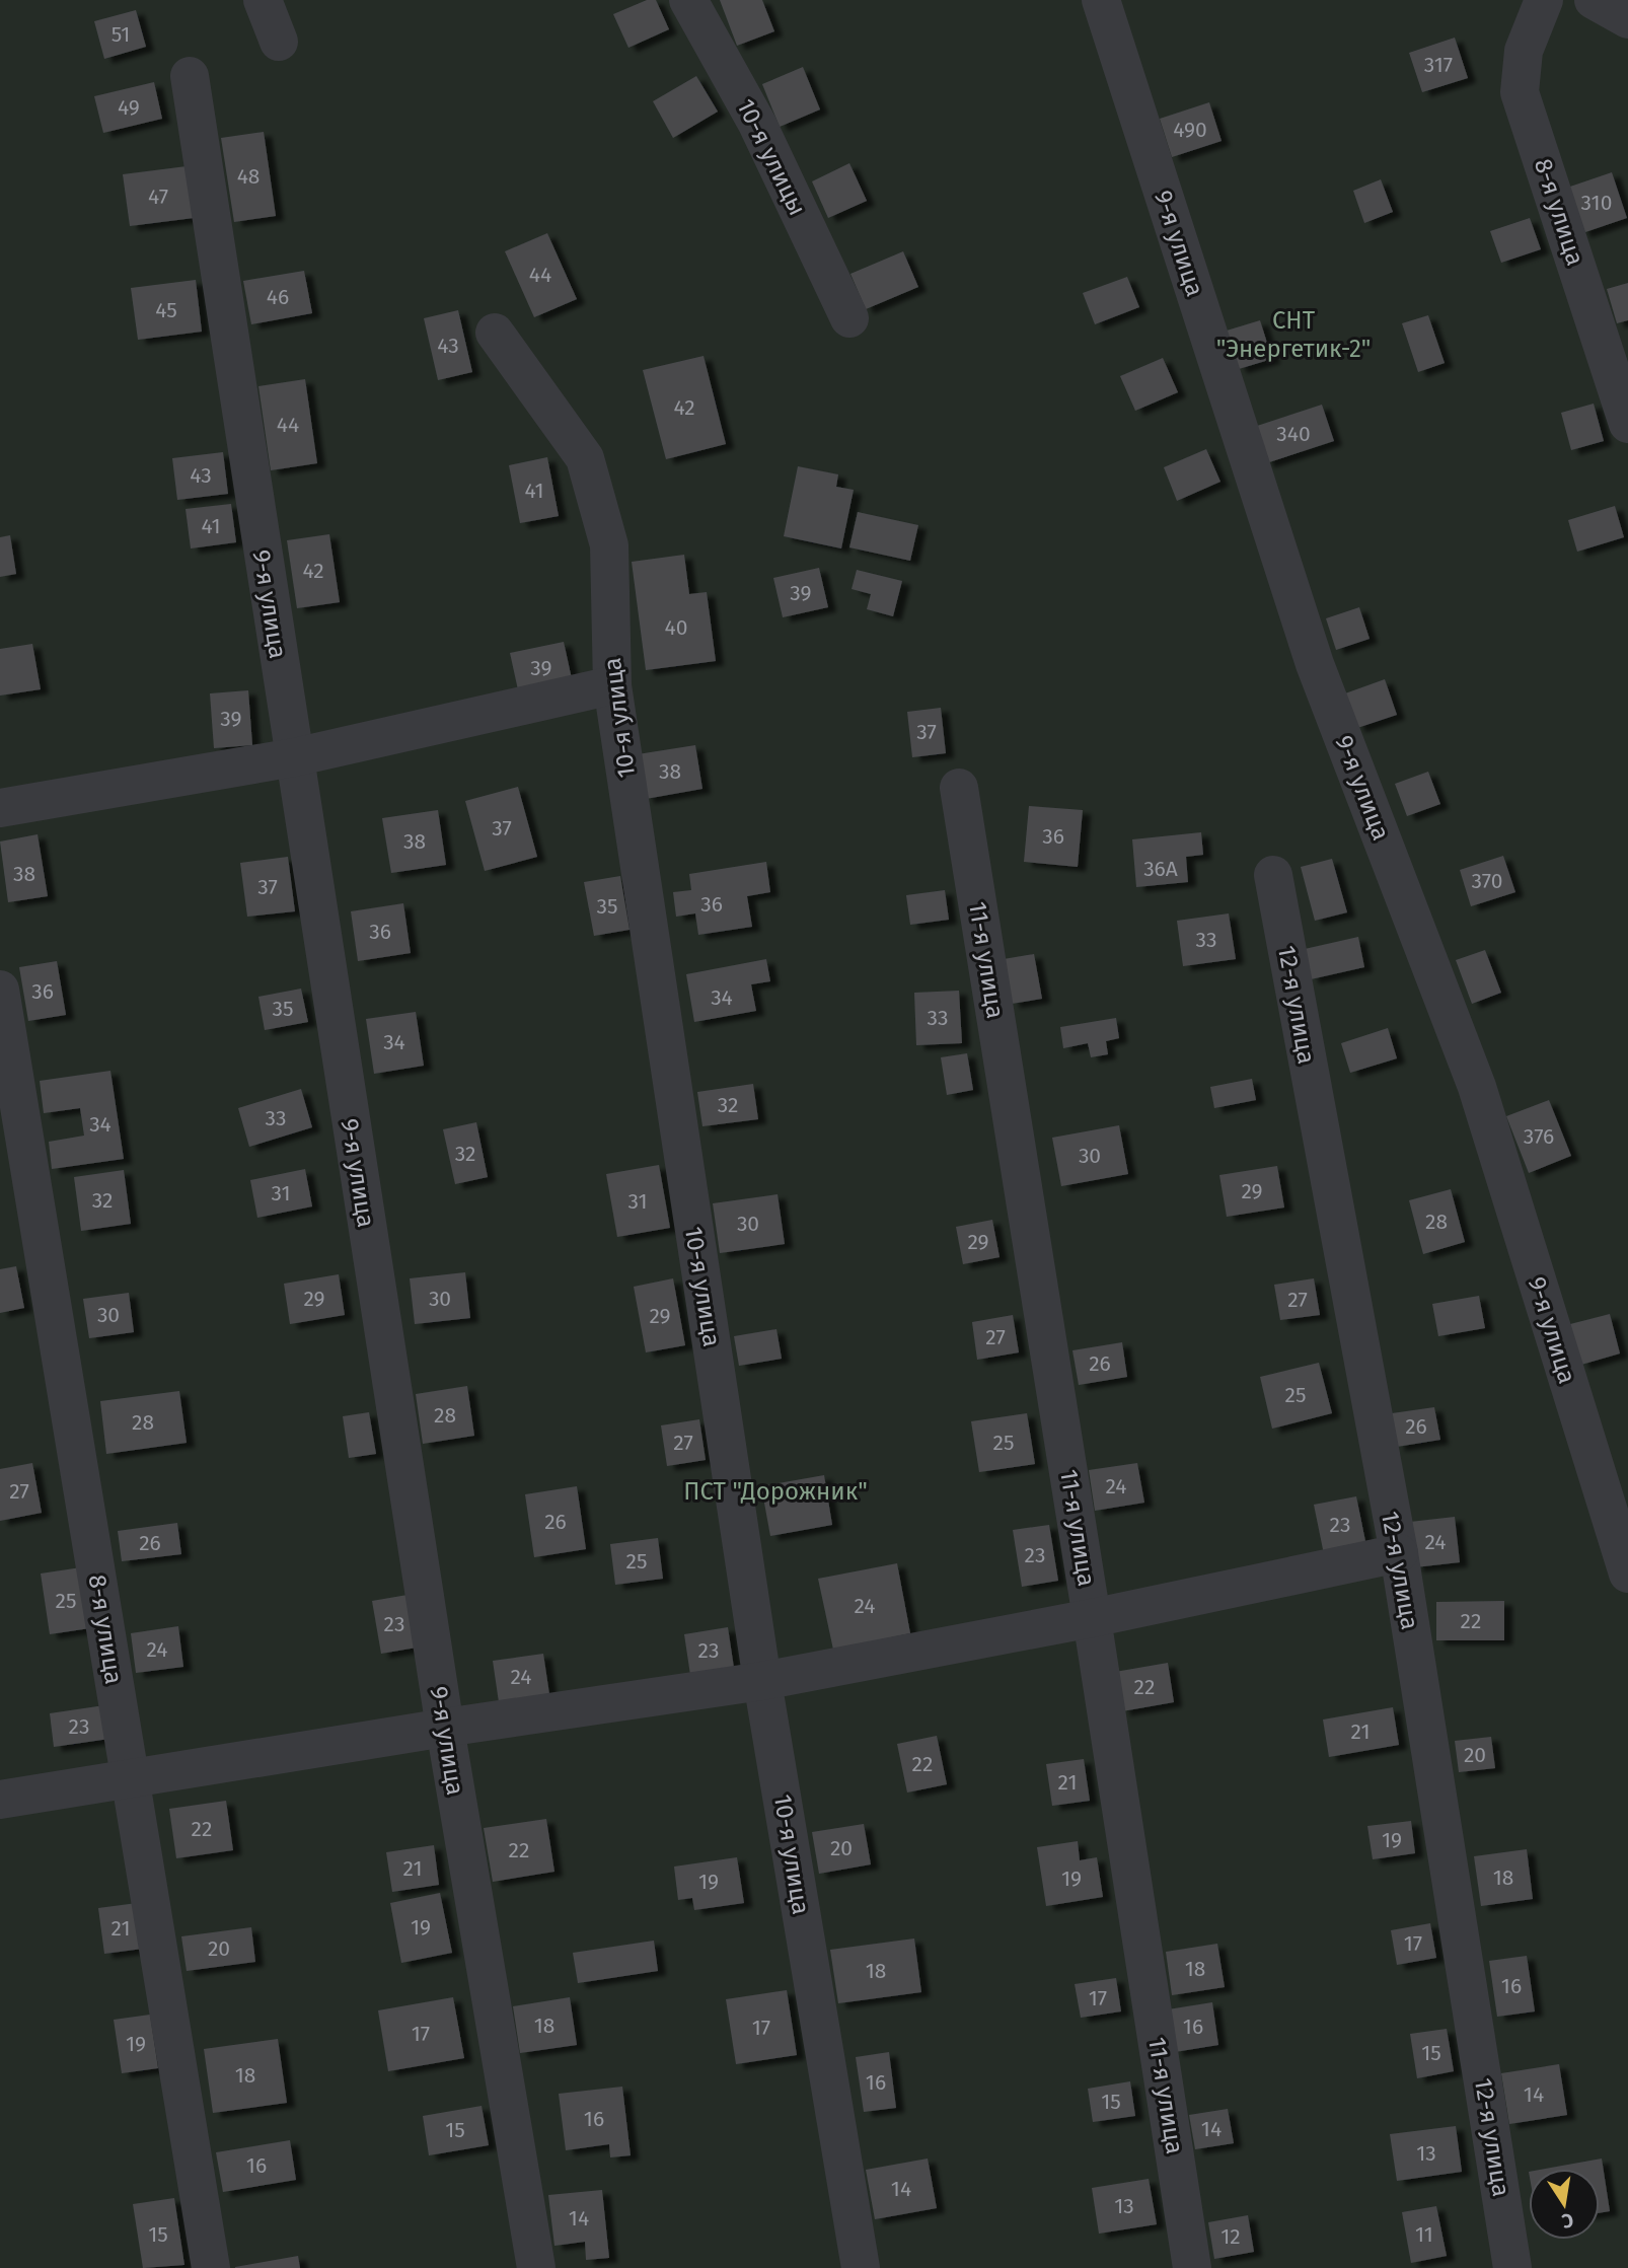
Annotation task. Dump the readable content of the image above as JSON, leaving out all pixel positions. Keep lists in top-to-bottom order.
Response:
{
  "streets": {
    "street": [
      "10-я улицы",
      "8-я улица",
      "9-я улица",
      "10-я улица",
      "11-я улица",
      "12-я улица"
    ]
  },
  "parks": ["СHТ \"Энергетик-2\"", "ПСТ \"Дорожник\""],
  "house_numbers": [
    "51",
    "317",
    "49",
    "490",
    "48",
    "47",
    "310",
    "44",
    "46",
    "45",
    "43",
    "42",
    "44",
    "340",
    "43",
    "41",
    "41",
    "42",
    "39",
    "40",
    "39",
    "39",
    "37",
    "38",
    "37",
    "36",
    "38",
    "36А",
    "38",
    "370",
    "37",
    "36",
    "35",
    "36",
    "33",
    "36",
    "34",
    "35",
    "33",
    "34",
    "32",
    "33",
    "34",
    "376",
    "32",
    "30",
    "29",
    "31",
    "32",
    "31",
    "28",
    "30",
    "29",
    "29",
    "30",
    "27",
    "30",
    "29",
    "27",
    "26",
    "25",
    "28",
    "28",
    "26",
    "27",
    "25",
    "24",
    "27",
    "26",
    "23",
    "24",
    "26",
    "23",
    "25",
    "25",
    "24",
    "22",
    "23",
    "24",
    "23",
    "24",
    "22",
    "23",
    "21",
    "20",
    "22",
    "21",
    "22",
    "19",
    "20",
    "22",
    "21",
    "18",
    "19",
    "19",
    "19",
    "21",
    "17",
    "20",
    "18",
    "18",
    "16",
    "17",
    "18",
    "16",
    "17",
    "17",
    "19",
    "15",
    "18",
    "16",
    "14",
    "15",
    "16",
    "14",
    "15",
    "13",
    "16",
    "14",
    "13",
    "14",
    "15",
    "11",
    "12"
  ],
  "north": "bottom"
}
